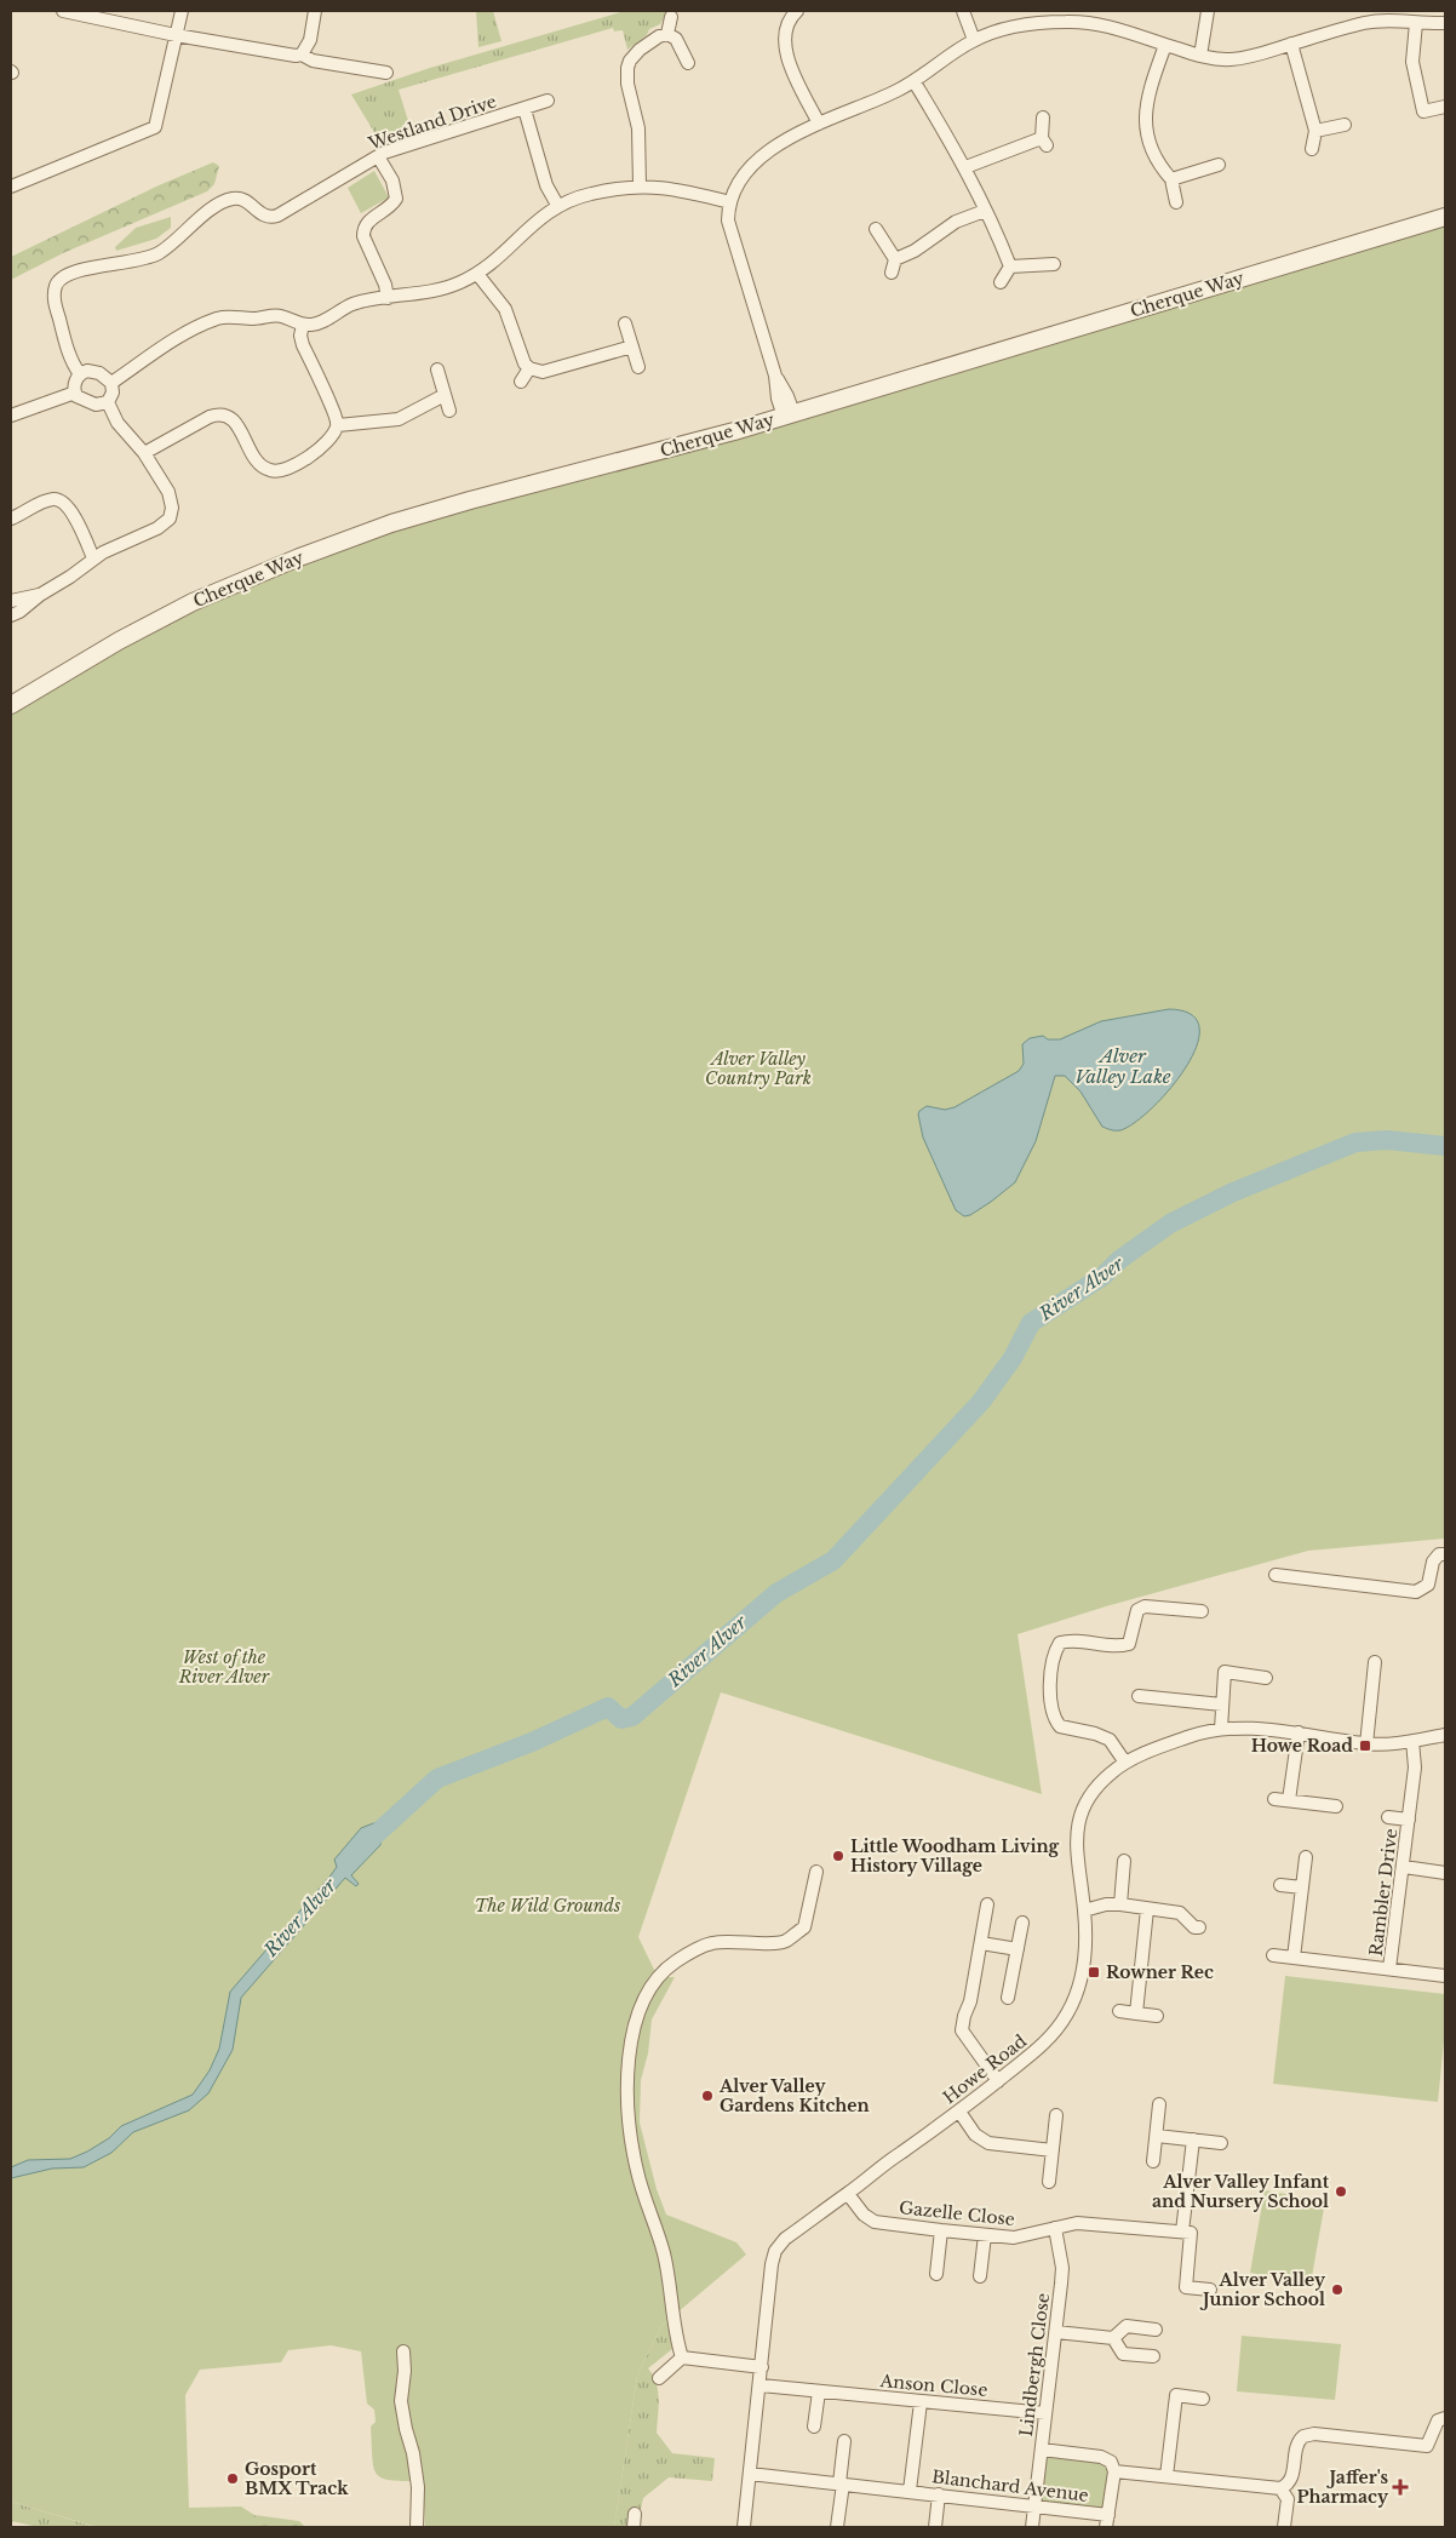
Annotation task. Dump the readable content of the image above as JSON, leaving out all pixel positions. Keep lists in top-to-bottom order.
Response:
{
  "streets": {
    "street": [
      "Westland Drive",
      "Cherque Way",
      "Rambler Drive",
      "Howe Road",
      "Gazelle Close",
      "Lindbergh Close",
      "Anson Close",
      "Blanchard Avenue"
    ]
  },
  "crossings": [
    ["Rambler Drive", "Howe Road"],
    ["Howe Road", "Gazelle Close"],
    ["Howe Road", "Anson Close"],
    ["Howe Road", "Blanchard Avenue"],
    ["Gazelle Close", "Lindbergh Close"],
    ["Lindbergh Close", "Anson Close"],
    ["Lindbergh Close", "Blanchard Avenue"]
  ],
  "water": ["Alver Valley Lake", "River Alver"],
  "parks": ["Alver Valley Country Park", "West of the River Alver", "The Wild Grounds"],
  "places": {
    "transit": ["Howe Road", "Rowner Rec"],
    "other": [
      "Little Woodham Living History Village",
      "Alver Valley Gardens Kitchen",
      "Alver Valley Infant and Nursery School",
      "Alver Valley Junior School",
      "Gosport BMX Track"
    ],
    "health": ["Jaffer's Pharmacy"]
  }
}
